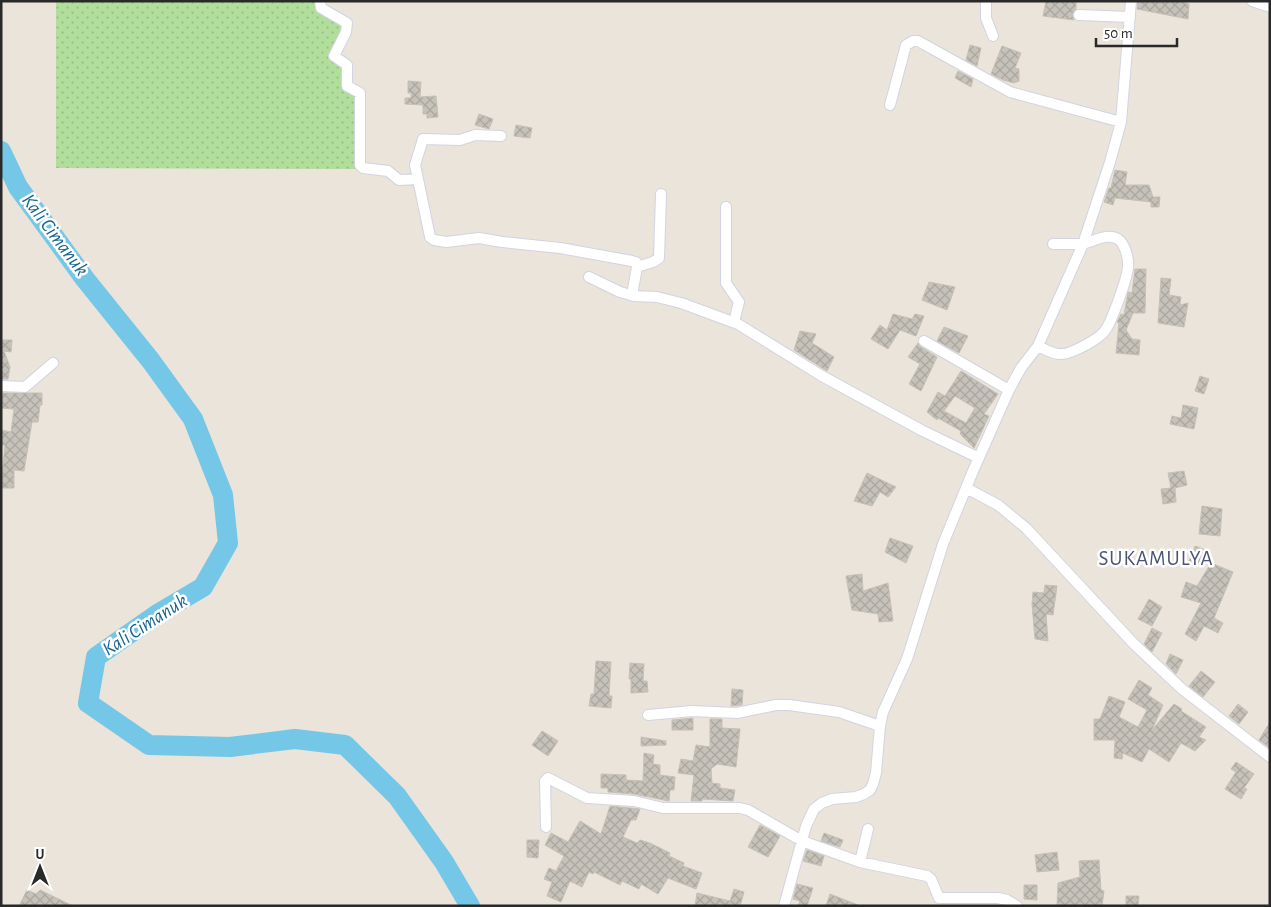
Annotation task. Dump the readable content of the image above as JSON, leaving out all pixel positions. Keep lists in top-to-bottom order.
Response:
{
  "districts": ["SUKAMULYA"],
  "water": ["Kali Cimanuk"],
  "scale_bar": "50 m",
  "north": "top"
}
